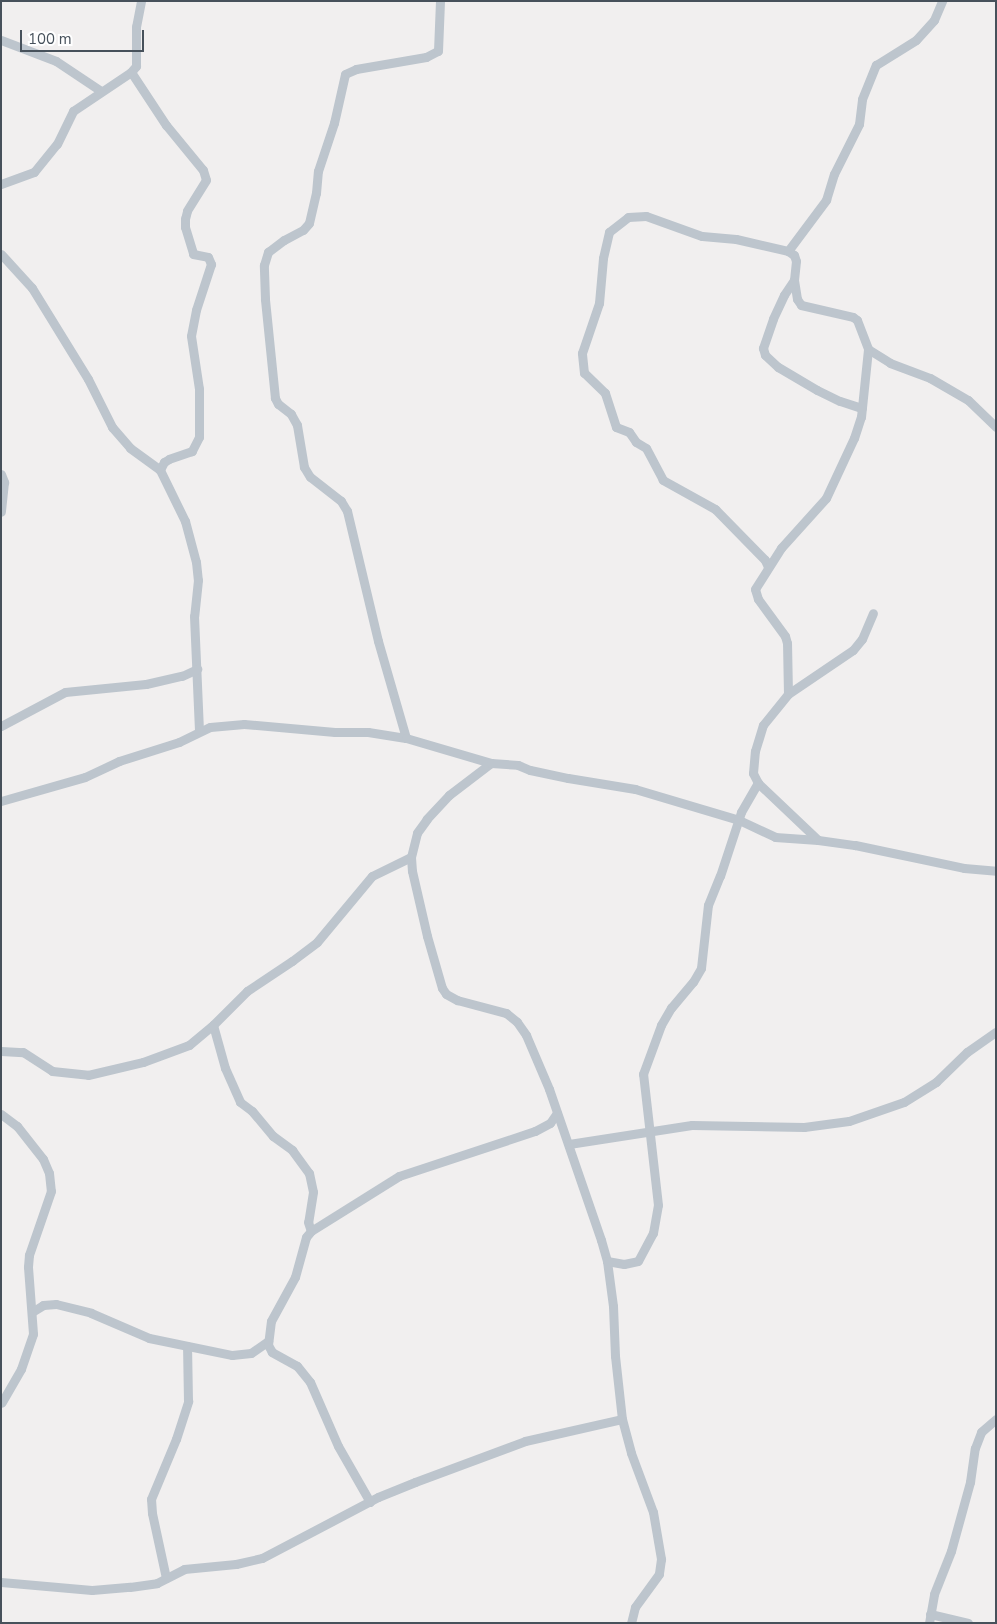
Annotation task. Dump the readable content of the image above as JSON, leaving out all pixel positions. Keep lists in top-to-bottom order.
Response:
{
  "scale_bar": "100 m"
}
